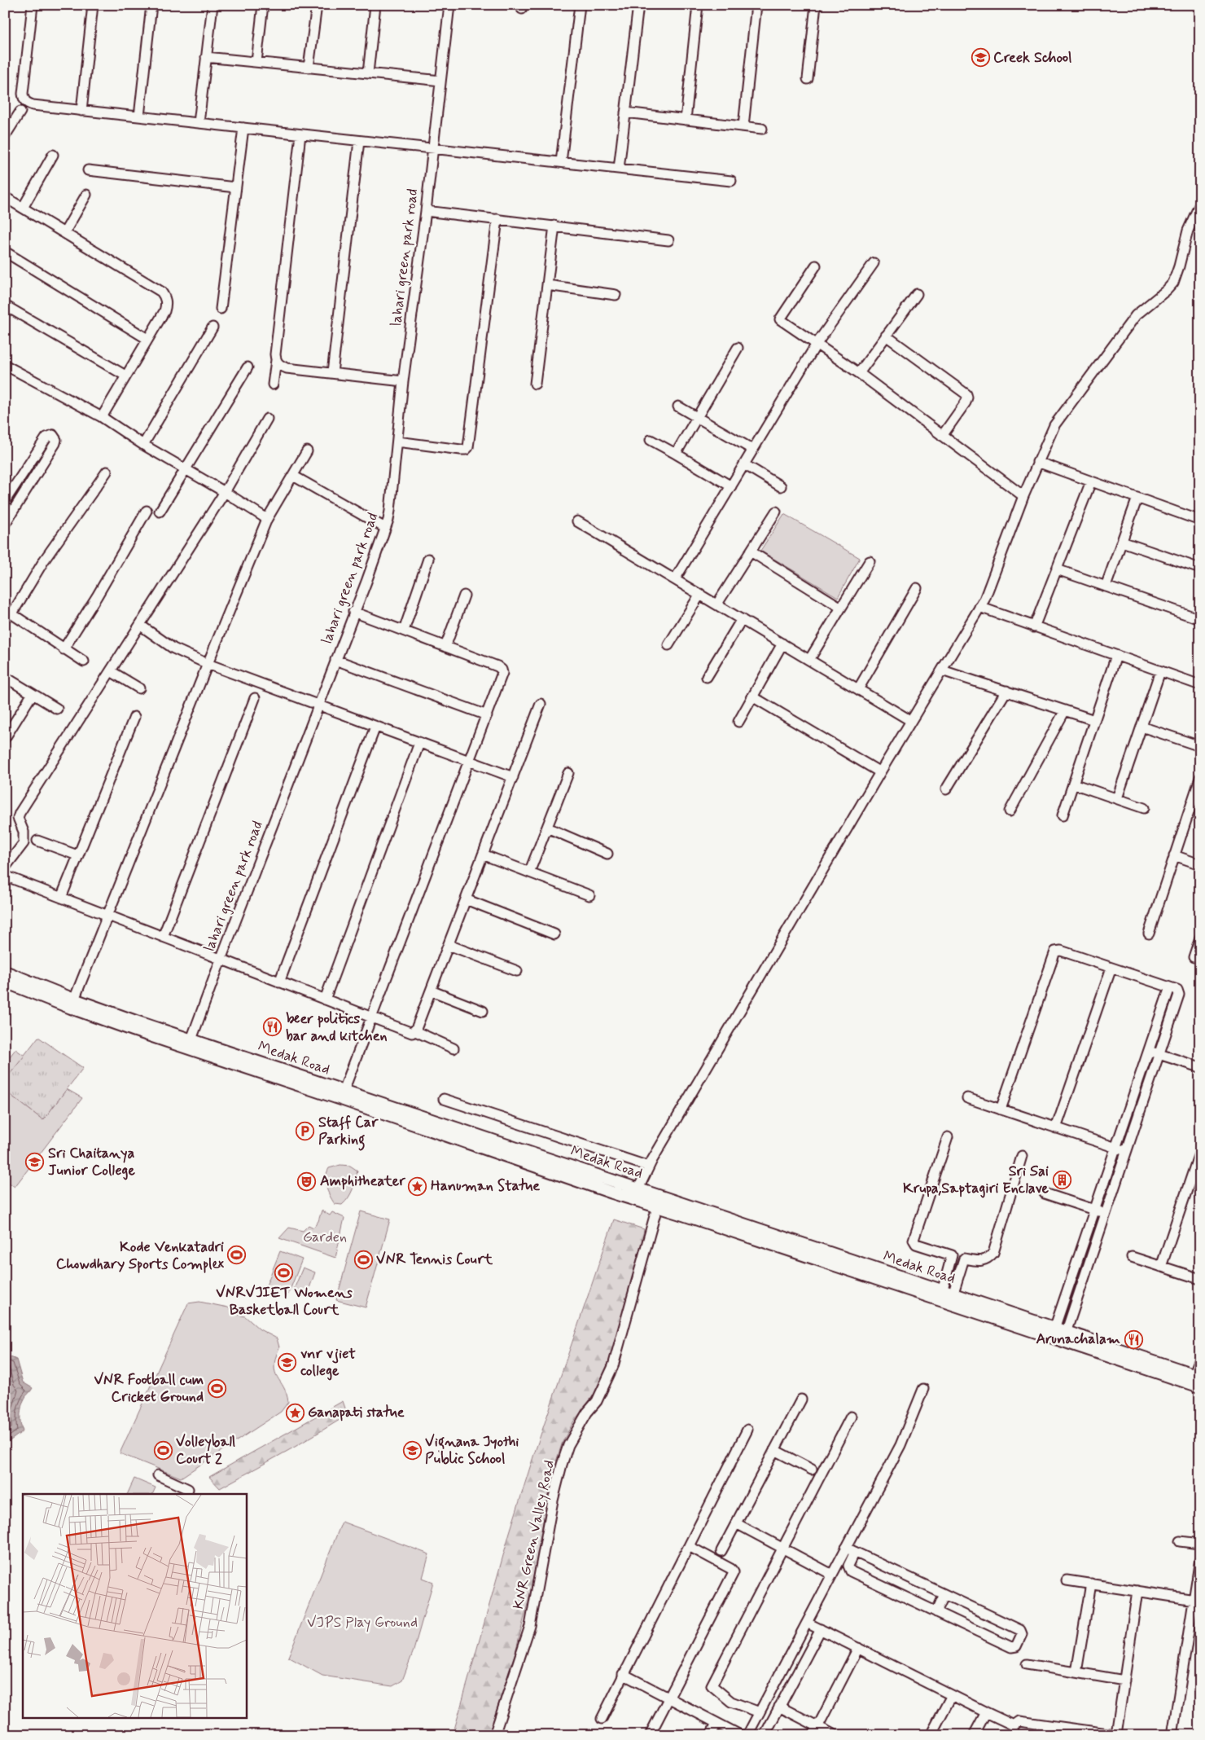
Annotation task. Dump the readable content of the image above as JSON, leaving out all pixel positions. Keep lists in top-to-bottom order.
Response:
{
  "streets": {
    "main road": ["Medak Road"],
    "street": ["lahari green park road", "KNR Green Valley Road"]
  },
  "crossings": [
    ["lahari green park road", "Medak Road"],
    ["Medak Road", "KNR Green Valley Road"]
  ],
  "parks": ["Garden", "VJPS Play Ground"],
  "places": {
    "school or university": [
      "Creek School",
      "Sri Chaitanya Junior College",
      "vnr vjiet college",
      "Vignana Jyothi Public School"
    ],
    "restaurant": ["beer politics bar and kitchen", "Arunachalam"],
    "parking": ["Staff Car Parking"],
    "building": ["Sri Sai Krupa,Saptagiri Enclave"],
    "theatre": ["Amphitheater"],
    "place": ["Hanuman Statue", "Ganapati statue"],
    "sports": [
      "Kode Venkatadri Chowdhary Sports Complex",
      "VNR Tennis Court",
      "VNRVJIET Womens Basketball Court",
      "VNR Football cum Cricket Ground",
      "Volleyball Court 2"
    ]
  }
}
